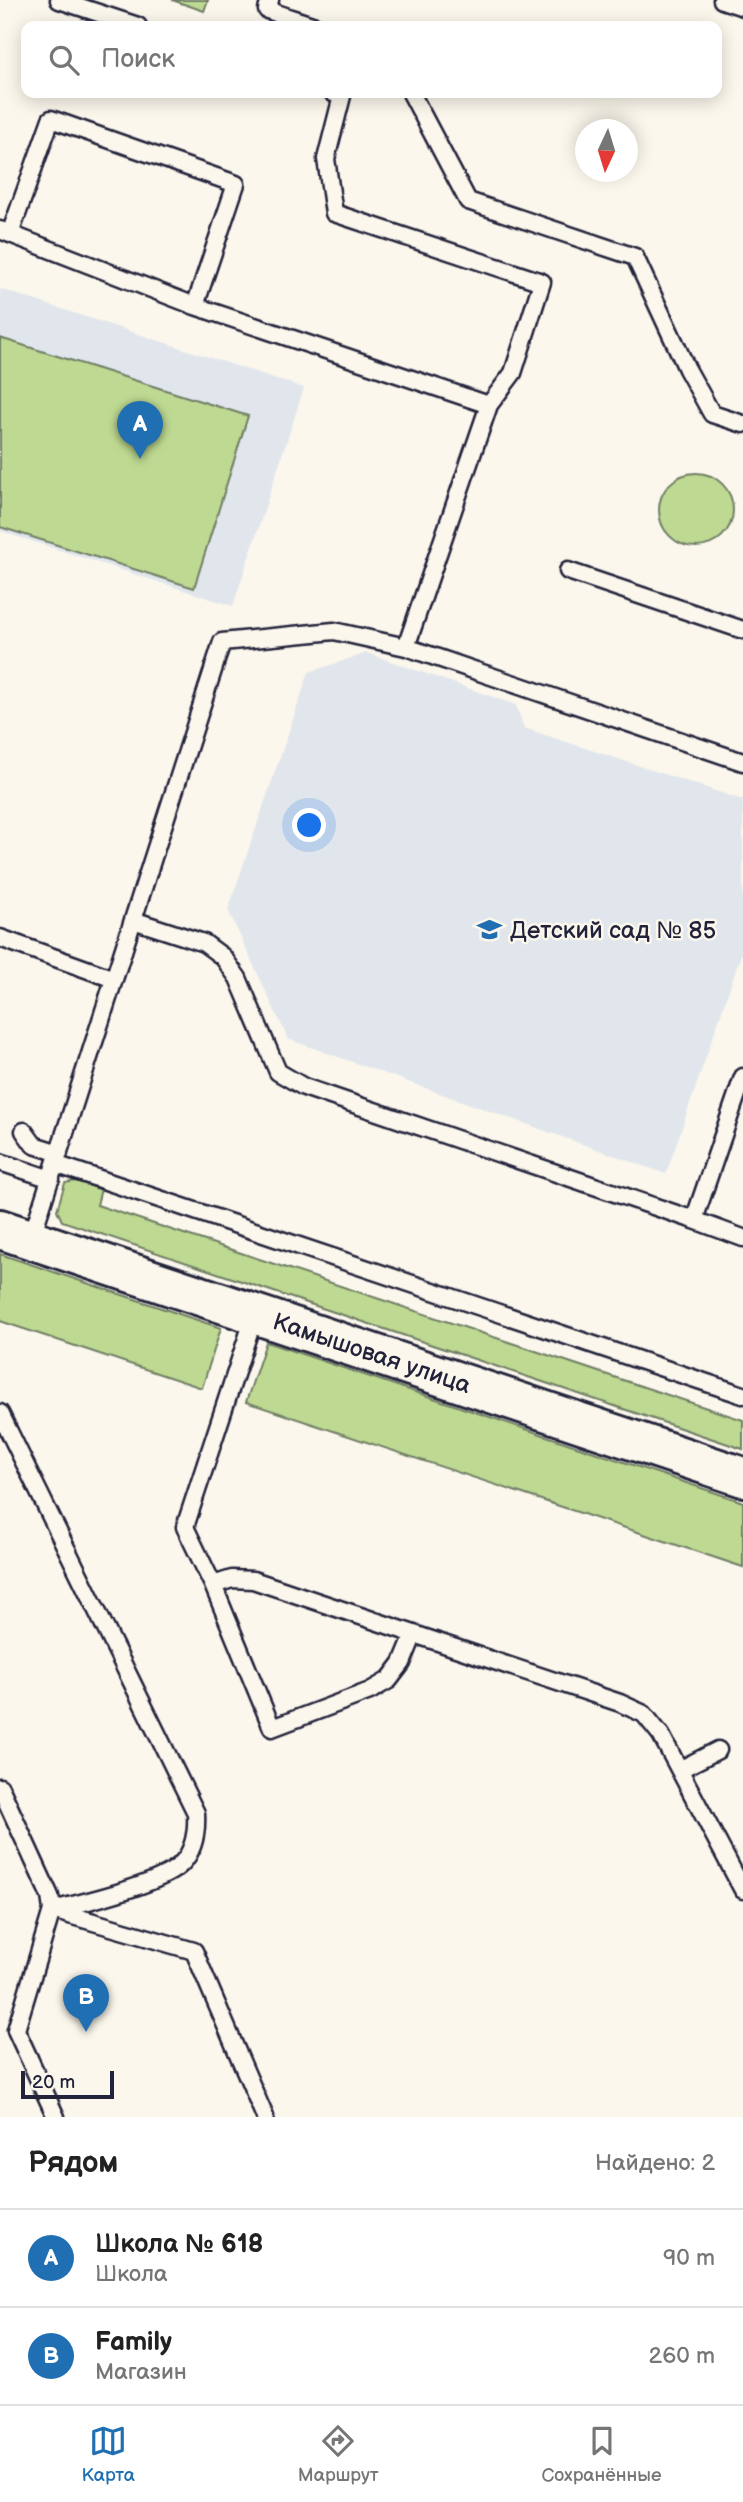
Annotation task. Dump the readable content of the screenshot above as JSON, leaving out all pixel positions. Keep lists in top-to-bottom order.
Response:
{
  "streets": {
    "street": ["Камышовая улица"]
  },
  "places": {
    "school or university": ["Детский сад № 85"]
  },
  "scale_bar": "20 m",
  "north": "bottom",
  "page": {
    "search": "Поиск",
    "pins": ["A", "B"],
    "scale": "20 m",
    "heading": ["Рядом", "Найдено: 2"],
    "list": [
      {
        "mark": "A",
        "name": "Школа № 618",
        "note": "Школа",
        "value": "90 m"
      },
      {
        "mark": "B",
        "name": "Family",
        "note": "Магазин",
        "value": "260 m"
      }
    ],
    "nav": ["Карта", "Маршрут", "Сохранённые"]
  }
}
